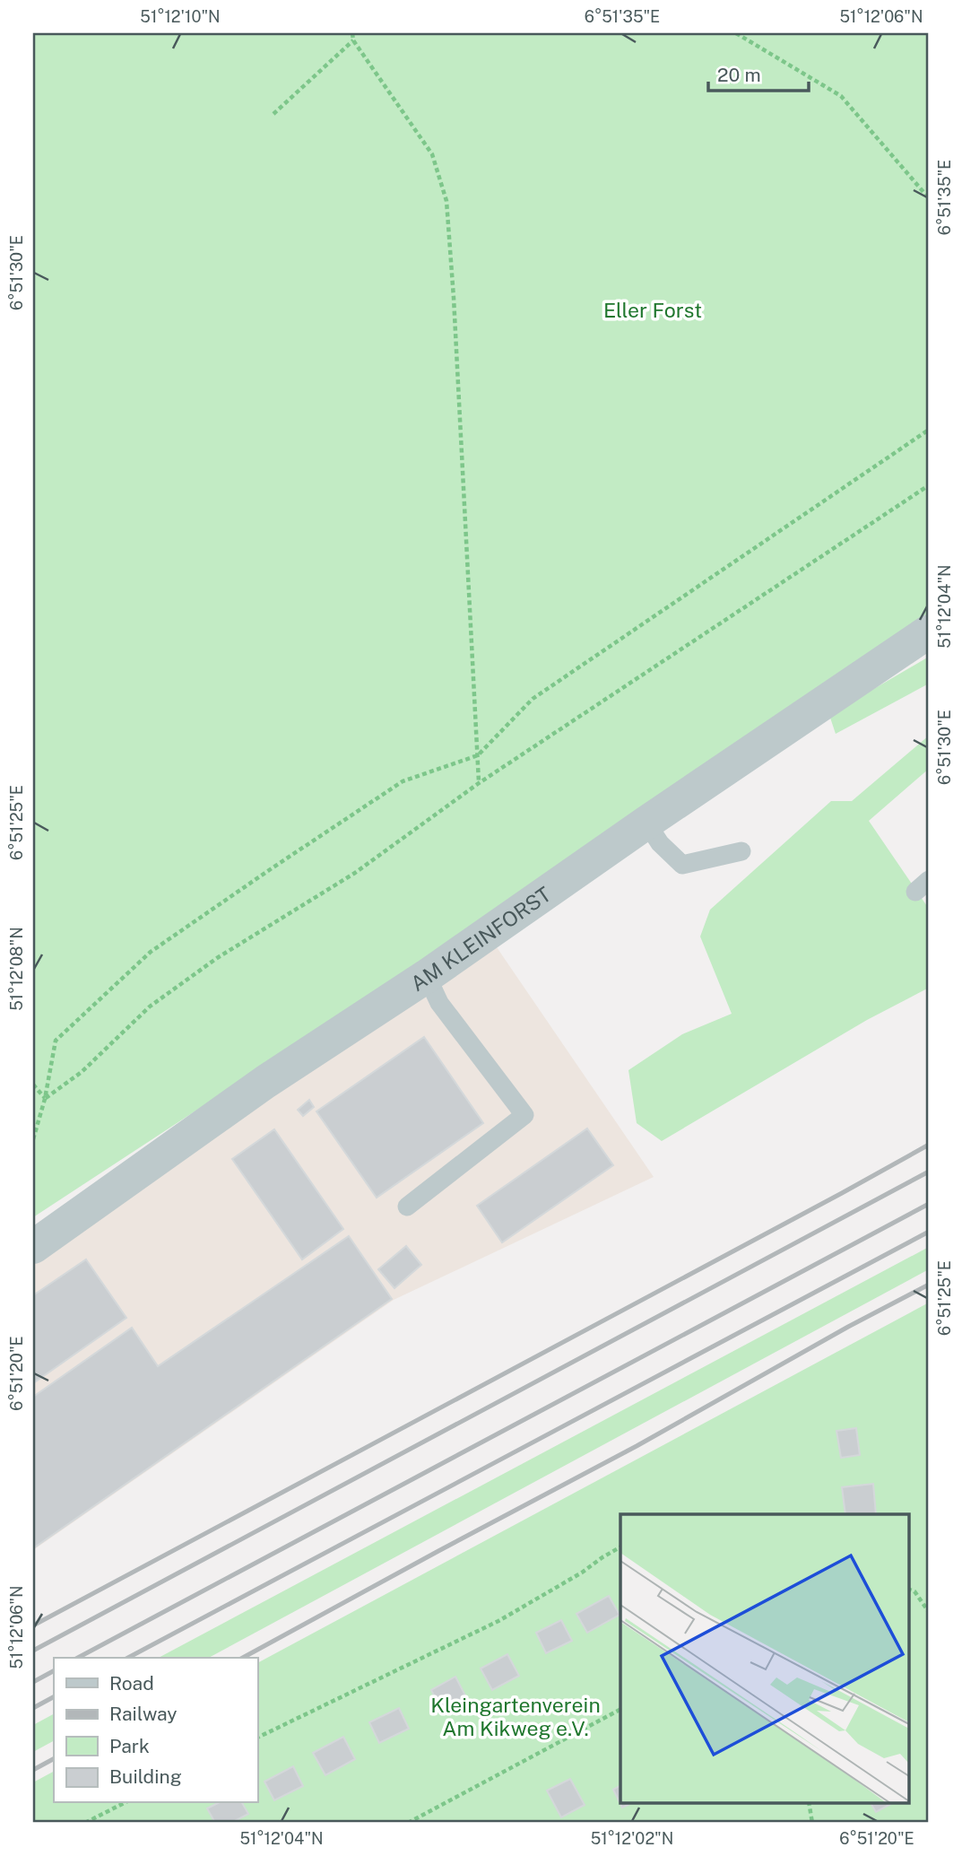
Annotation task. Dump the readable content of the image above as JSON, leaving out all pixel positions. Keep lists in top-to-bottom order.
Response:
{
  "streets": {
    "street": ["AM KLEINFORST"]
  },
  "parks": ["Eller Forst", "Kleingartenverein Am Kikweg e.V."],
  "legend": [
    "Road",
    "Railway",
    "Park",
    "Building"
  ],
  "scale_bar": "20 m",
  "coordinates": [
    "51°12'10\"N",
    "6°51'35\"E",
    "51°12'06\"N",
    "6°51'30\"E",
    "51°12'04\"N",
    "6°51'25\"E",
    "51°12'08\"N",
    "6°51'20\"E",
    "51°12'02\"N"
  ]
}
